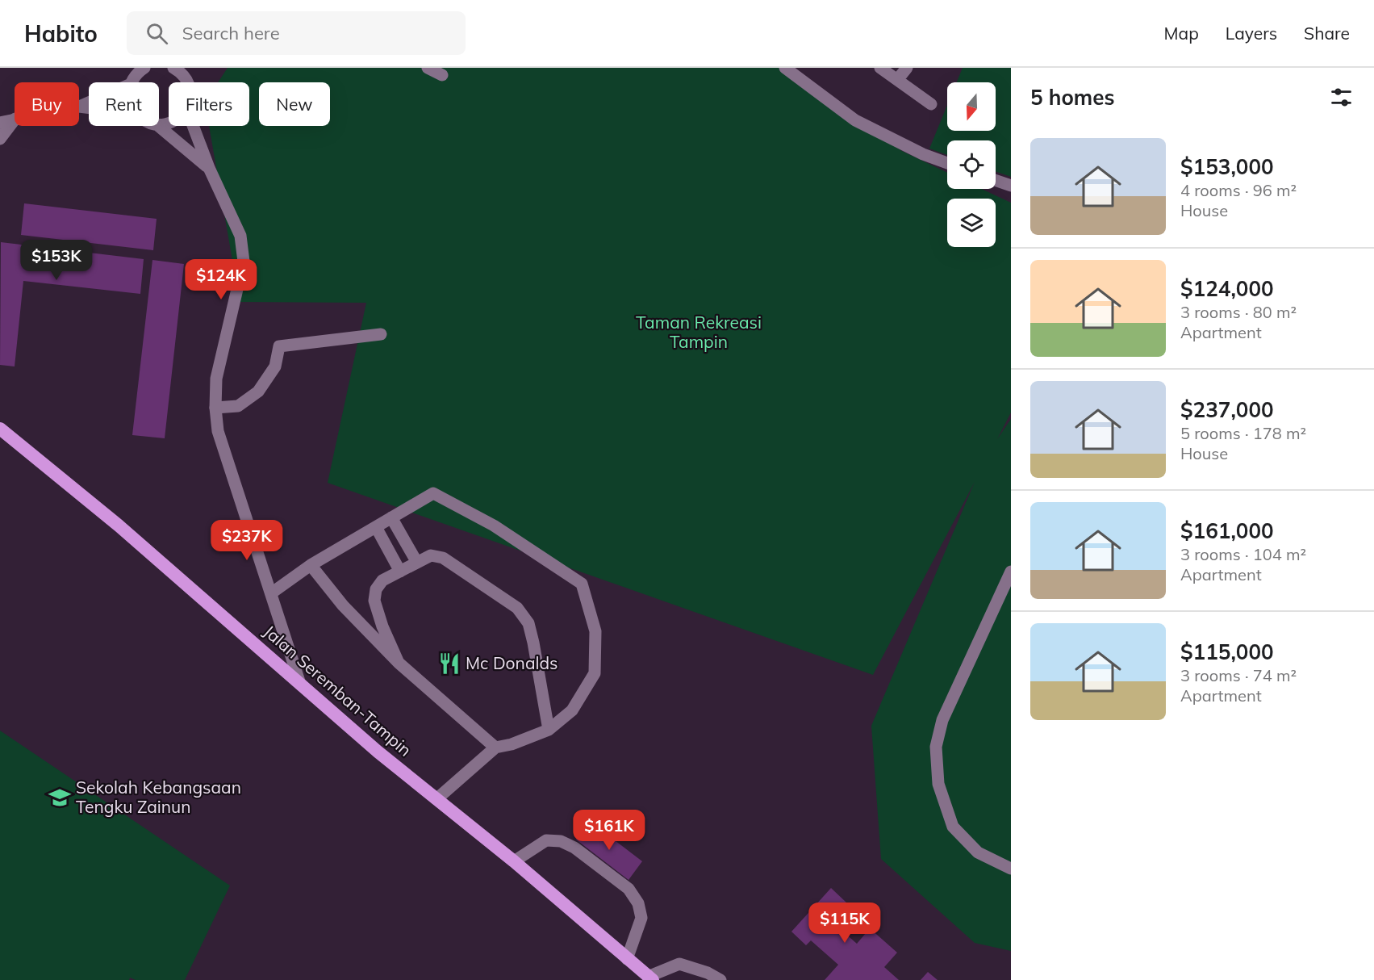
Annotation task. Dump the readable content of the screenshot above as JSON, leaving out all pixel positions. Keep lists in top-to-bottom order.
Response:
{
  "streets": {
    "highway": ["Jalan Seremban-Tampin"]
  },
  "parks": ["Taman Rekreasi Tampin"],
  "places": {
    "restaurant": ["Mc Donalds"],
    "school or university": ["Sekolah Kebangsaan Tengku Zainun"]
  },
  "north": "bottom",
  "page": {
    "header": "Habito",
    "search": "Search here",
    "nav": ["Map", "Layers", "Share"],
    "heading": "5 homes",
    "chip": [
      "Buy",
      "Rent",
      "Filters",
      "New"
    ],
    "list": [
      {
        "name": "$153,000",
        "note": "4 rooms · 96 m² · House"
      },
      {
        "name": "$124,000",
        "note": "3 rooms · 80 m² · Apartment"
      },
      {
        "name": "$237,000",
        "note": "5 rooms · 178 m² · House"
      },
      {
        "name": "$161,000",
        "note": "3 rooms · 104 m² · Apartment"
      },
      {
        "name": "$115,000",
        "note": "3 rooms · 74 m² · Apartment"
      }
    ],
    "price": [
      "$153K",
      "$124K",
      "$237K",
      "$161K",
      "$115K"
    ]
  }
}
